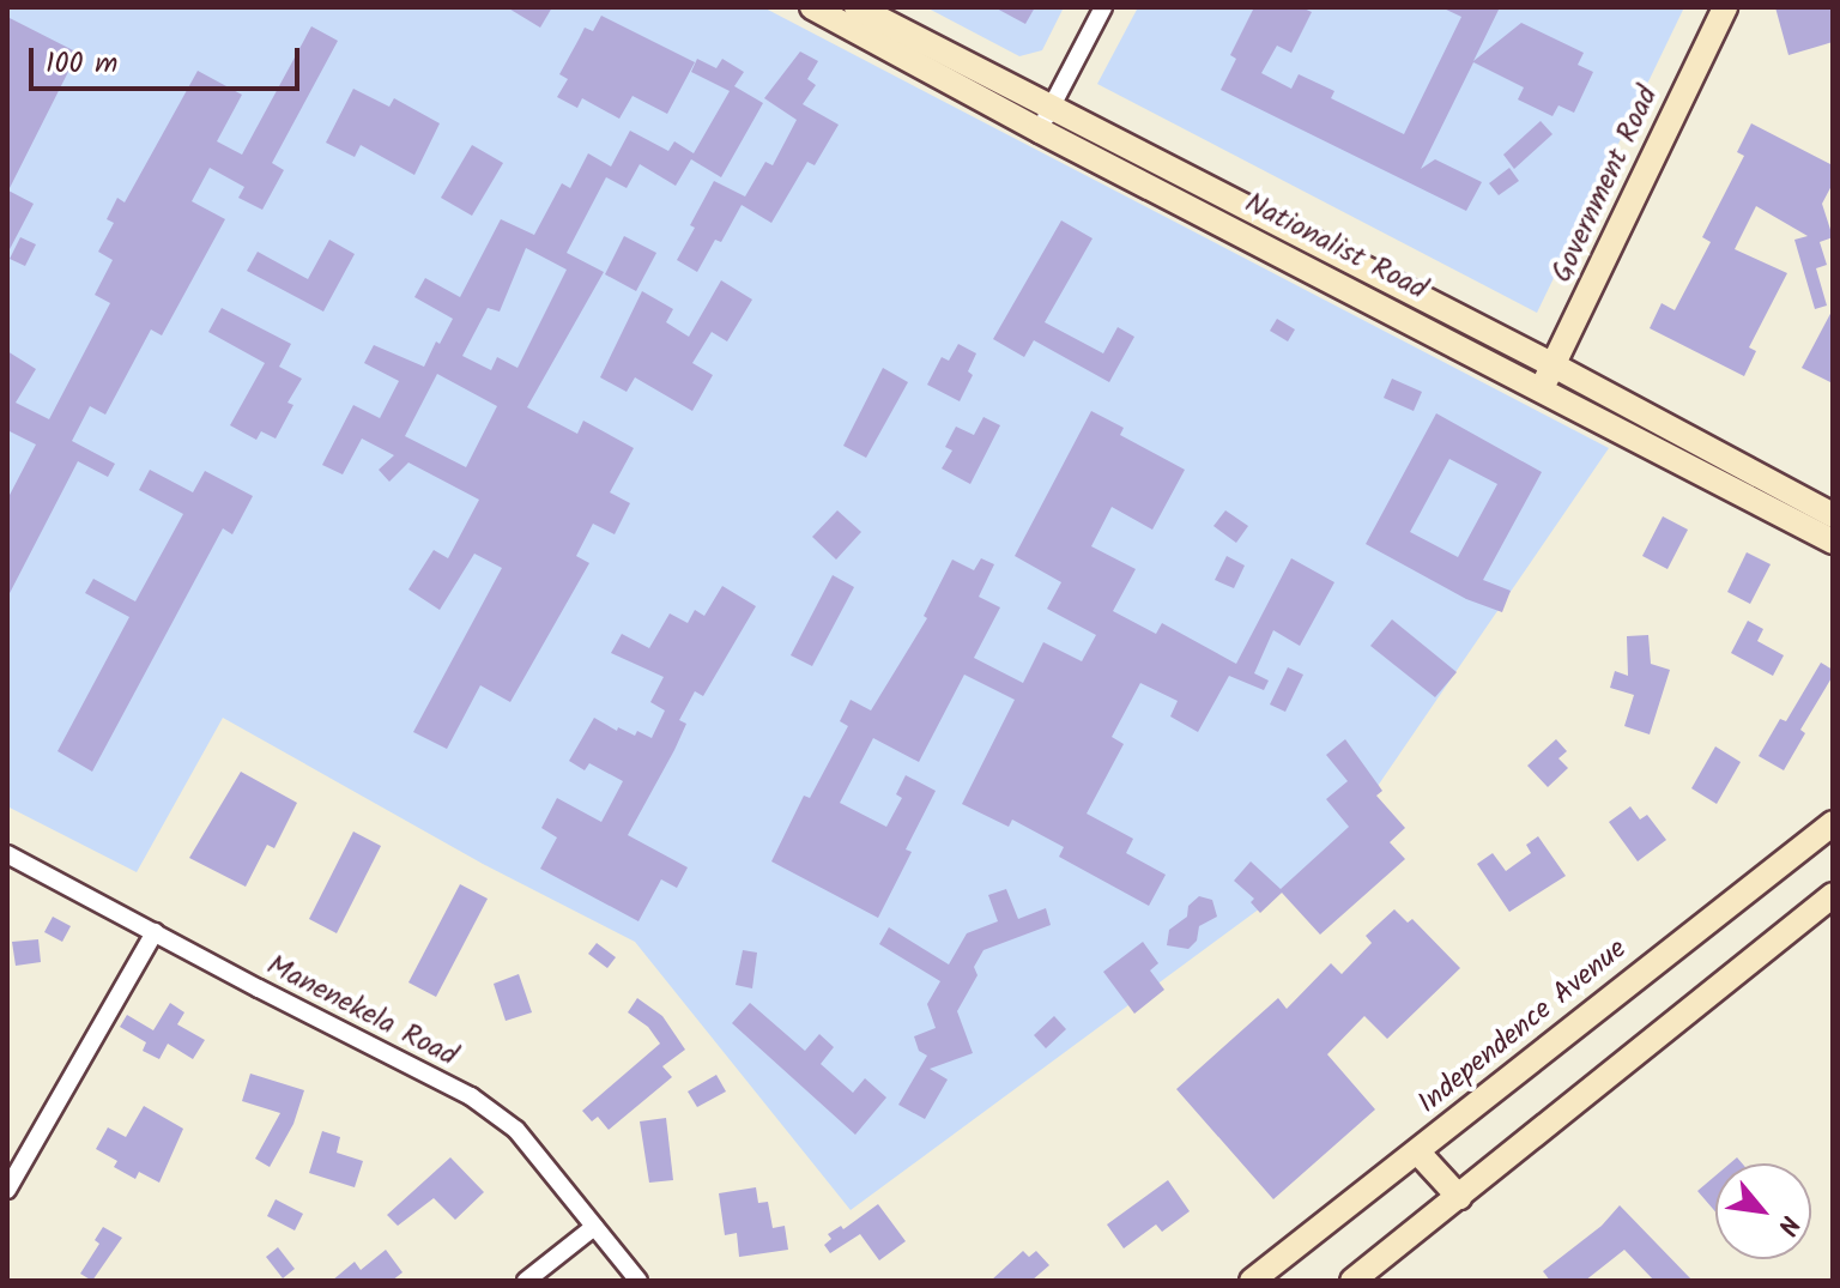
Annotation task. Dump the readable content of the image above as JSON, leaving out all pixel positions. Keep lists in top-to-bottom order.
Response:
{
  "streets": {
    "main road": ["Government Road", "Nationalist Road", "Independence Avenue"],
    "street": ["Manenekela Road"]
  },
  "crossings": [
    ["Government Road", "Nationalist Road"]
  ],
  "scale_bar": "100 m",
  "north": "bottom right"
}
